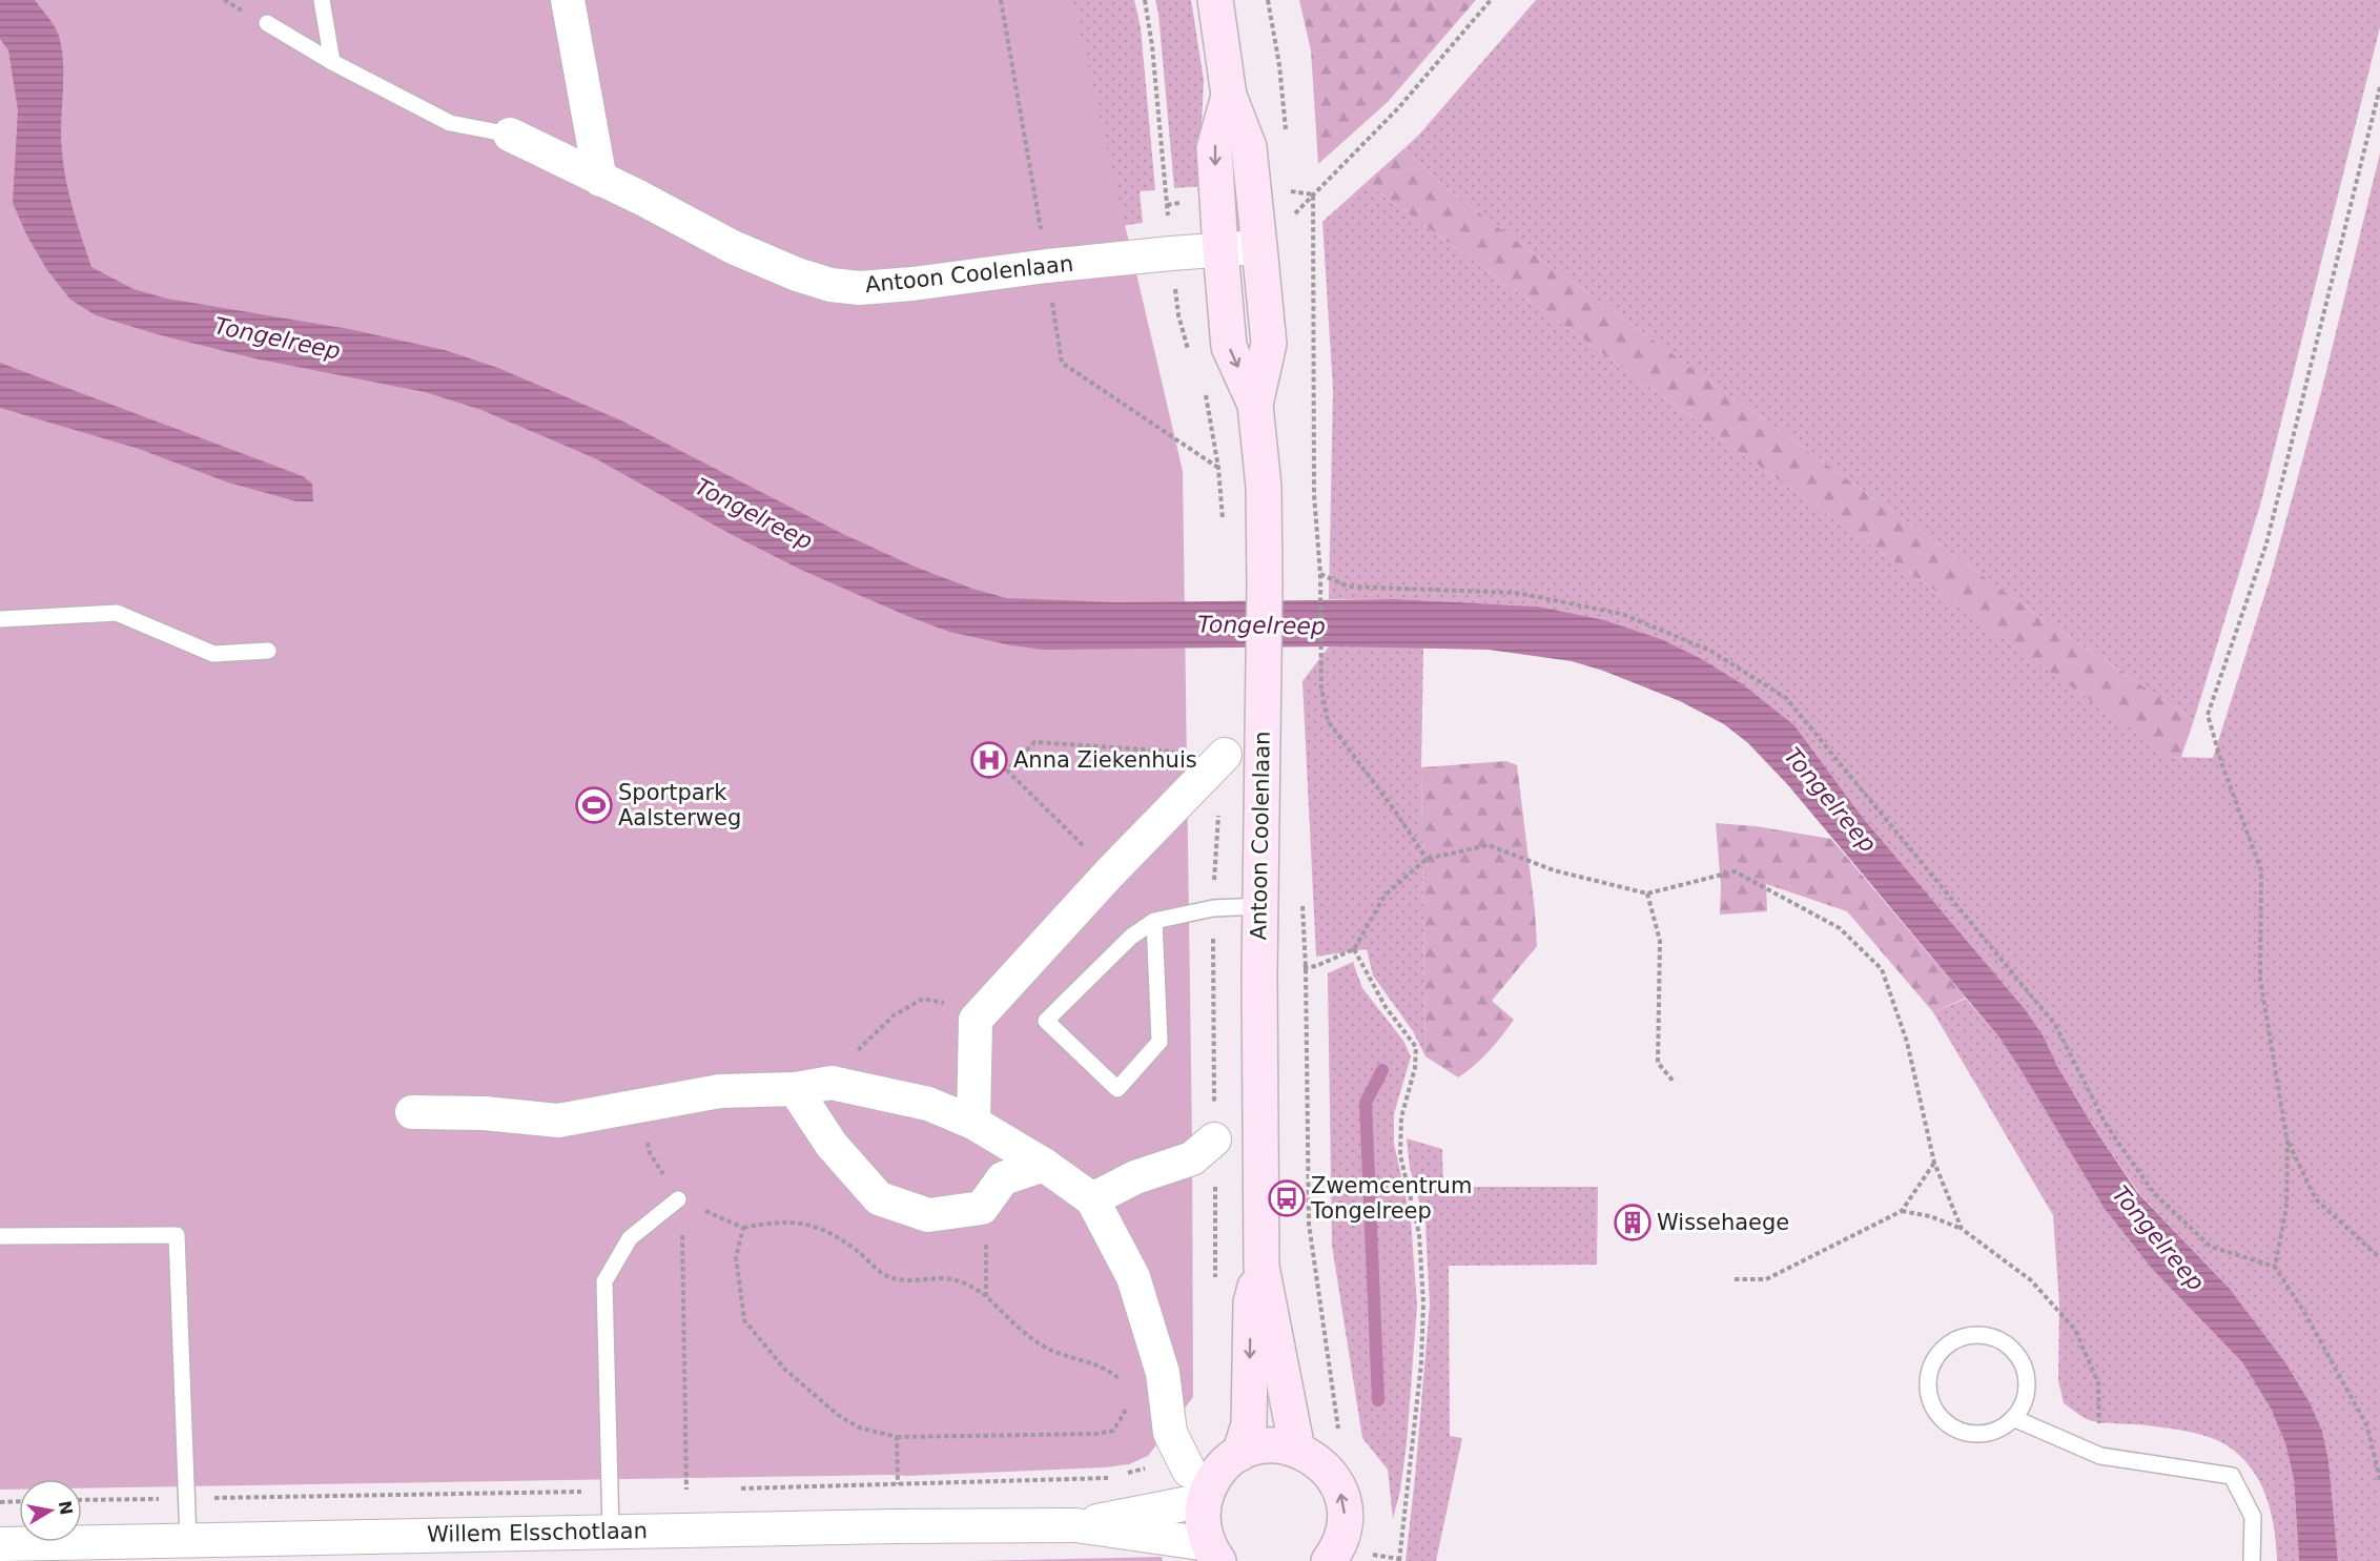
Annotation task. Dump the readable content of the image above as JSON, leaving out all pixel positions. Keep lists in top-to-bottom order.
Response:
{
  "streets": {
    "main road": ["Antoon Coolenlaan"],
    "street": ["Willem Elsschotlaan"]
  },
  "water": ["Tongelreep"],
  "places": {
    "hospital": ["Anna Ziekenhuis"],
    "sports": ["Sportpark Aalsterweg"],
    "bus stop": ["Zwemcentrum Tongelreep"],
    "building": ["Wissehaege"]
  },
  "north": "right"
}
